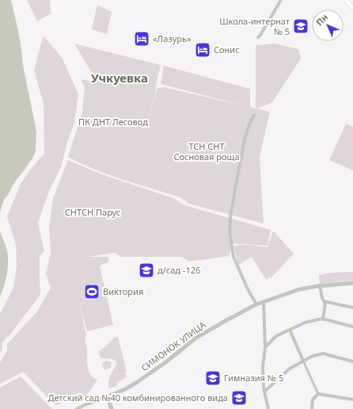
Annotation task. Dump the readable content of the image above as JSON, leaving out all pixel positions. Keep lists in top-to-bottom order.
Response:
{
  "streets": {
    "street": ["СИМОНОК УЛИЦА"]
  },
  "districts": ["Учкуевка"],
  "parks": ["ПК ДНТ Лесовод", "ТСН СНТ Сосновая роща", "СНТСН Парус"],
  "places": {
    "school or university": [
      "Школа-интернат № 5",
      "д/сад -126",
      "Гимназия № 5",
      "Детский сад №40 комбинированного вида"
    ],
    "hotel": ["«Лазурь»", "Сонис"],
    "sports": ["Виктория"]
  },
  "north": "top left"
}
